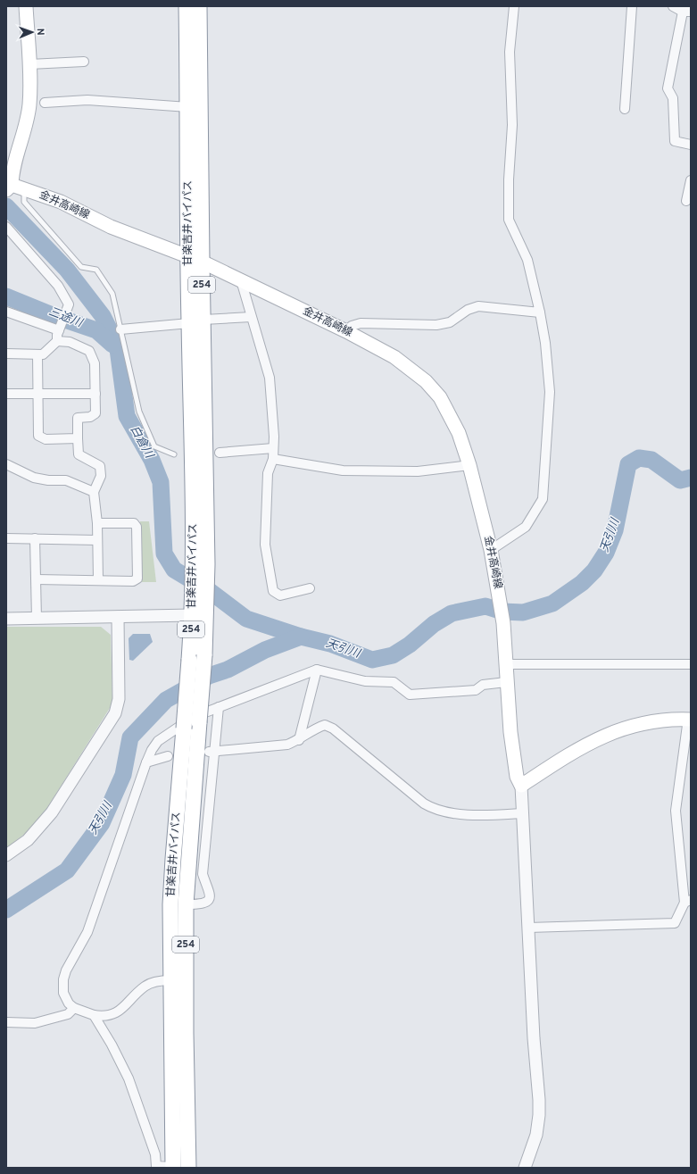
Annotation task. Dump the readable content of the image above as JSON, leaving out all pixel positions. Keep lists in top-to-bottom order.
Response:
{
  "streets": {
    "highway": ["甘楽吉井バイパス", "254"],
    "main road": ["金井高崎線"]
  },
  "crossings": [
    ["金井高崎線", "甘楽吉井バイパス"]
  ],
  "water": ["三途川", "白倉川", "天引川"],
  "north": "right"
}
